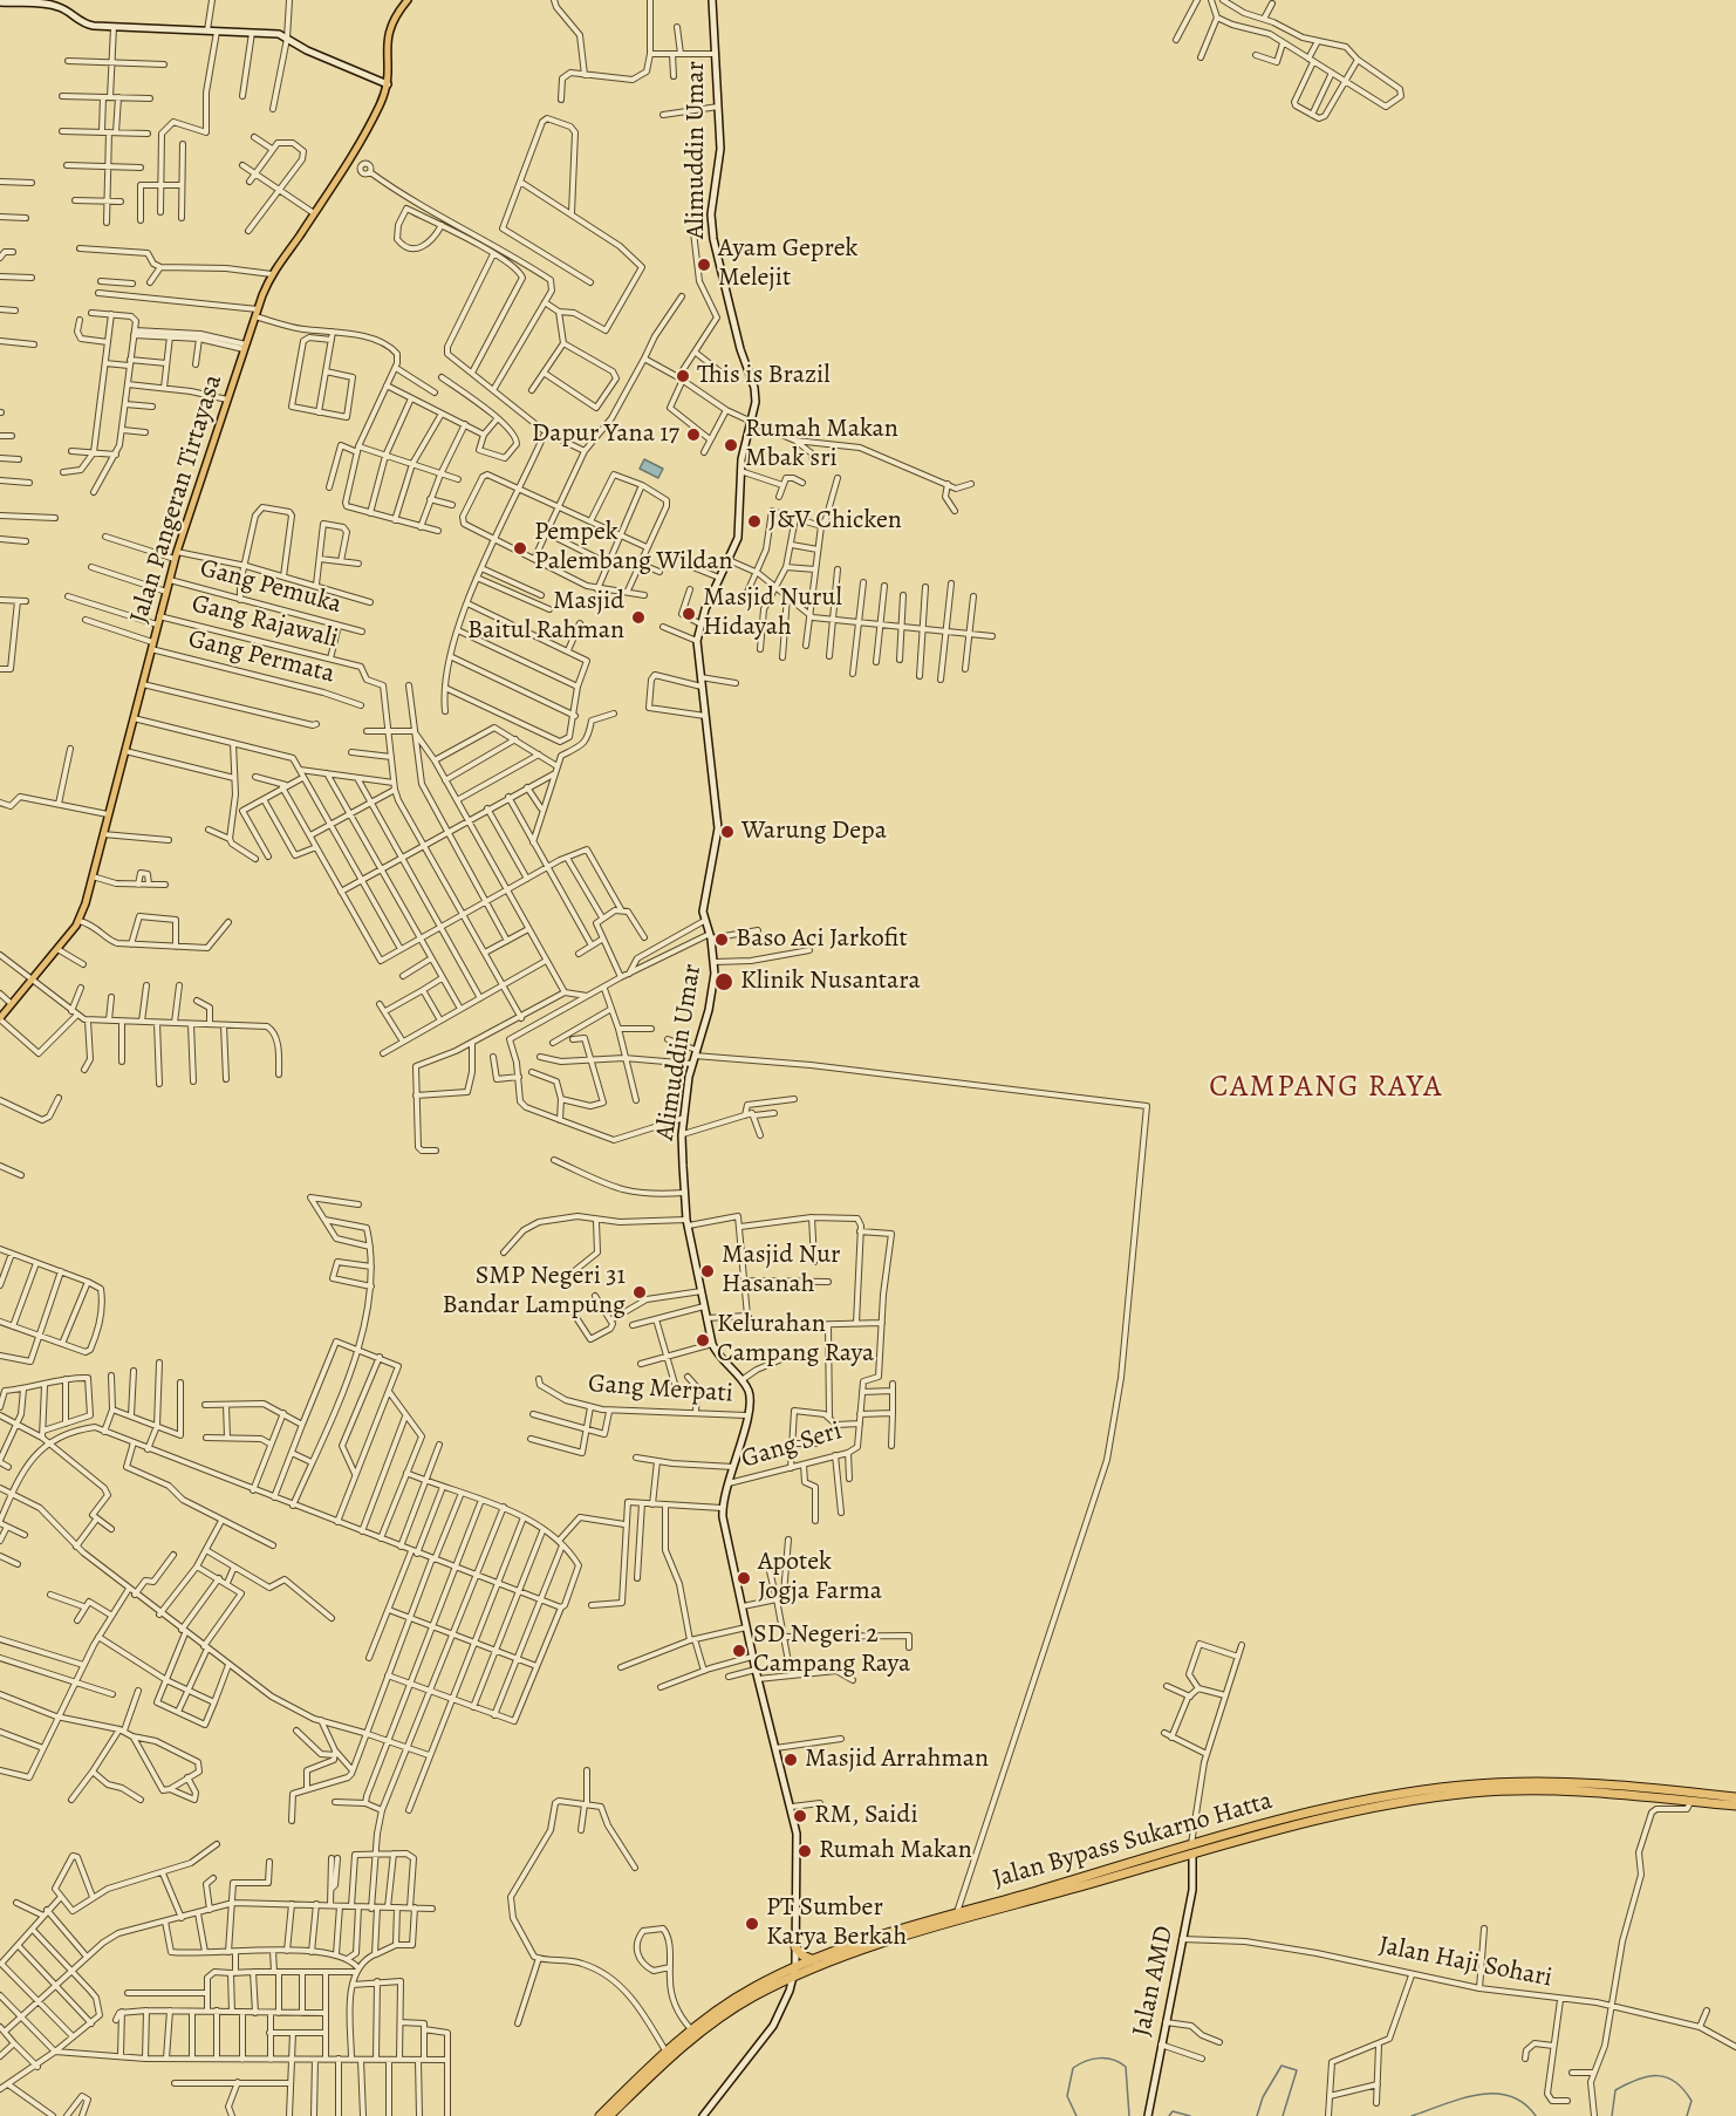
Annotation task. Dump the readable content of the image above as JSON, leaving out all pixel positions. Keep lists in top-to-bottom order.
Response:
{
  "streets": {
    "highway": ["Jalan Bypass Sukarno Hatta"],
    "main road": ["Jalan Pangeran Tirtayasa"],
    "street": [
      "Alimuddin Umar",
      "Gang Pemuka",
      "Gang Rajawali",
      "Gang Permata",
      "Gang Merpati",
      "Gang Seri",
      "Jalan Haji Sohari",
      "Jalan AMD"
    ]
  },
  "crossings": [
    ["Jalan Pangeran Tirtayasa", "Gang Pemuka"],
    ["Jalan Pangeran Tirtayasa", "Gang Rajawali"],
    ["Jalan Pangeran Tirtayasa", "Gang Permata"],
    ["Jalan Bypass Sukarno Hatta", "Jalan AMD"],
    ["Jalan Haji Sohari", "Jalan AMD"]
  ],
  "districts": ["CAMPANG RAYA"],
  "places": [
    "Ayam Geprek Melejit",
    "This is Brazil",
    "Dapur Yana 17",
    "Rumah Makan Mbak sri",
    "J&V Chicken",
    "Pempek Palembang Wildan",
    "Masjid Nurul Hidayah",
    "Masjid Baitul Rahman",
    "Warung Depa",
    "Baso Aci Jarkofit",
    "Klinik Nusantara",
    "Masjid Nur Hasanah",
    "SMP Negeri 31 Bandar Lampung",
    "Kelurahan Campang Raya",
    "Apotek Jogja Farma",
    "SD Negeri 2 Campang Raya",
    "Masjid Arrahman",
    "RM, Saidi",
    "Rumah Makan",
    "PT Sumber Karya Berkah"
  ]
}
